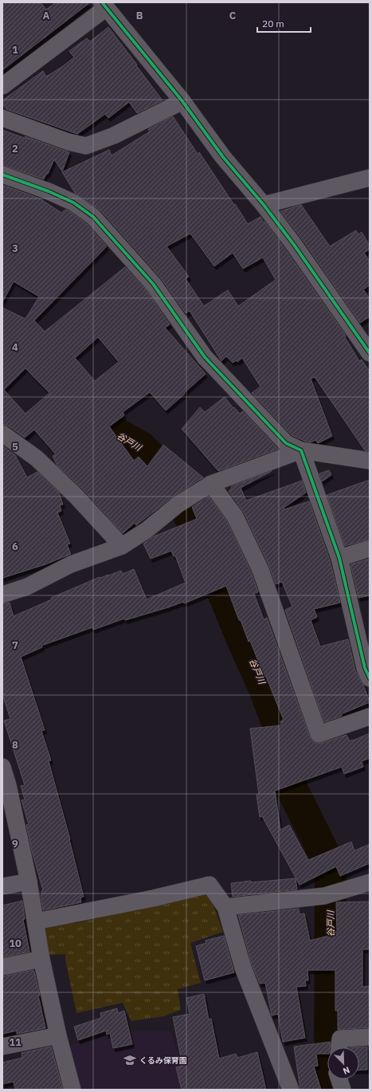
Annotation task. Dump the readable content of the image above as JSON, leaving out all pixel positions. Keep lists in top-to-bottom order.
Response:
{
  "water": ["谷戸川"],
  "places": {
    "school or university": ["くるみ保育園"]
  },
  "scale_bar": "20 m",
  "north": "bottom right",
  "grid": {
    "columns": ["A", "B", "C"],
    "rows": [
      "1",
      "2",
      "3",
      "4",
      "5",
      "6",
      "7",
      "8",
      "9",
      "10",
      "11"
    ]
  }
}
